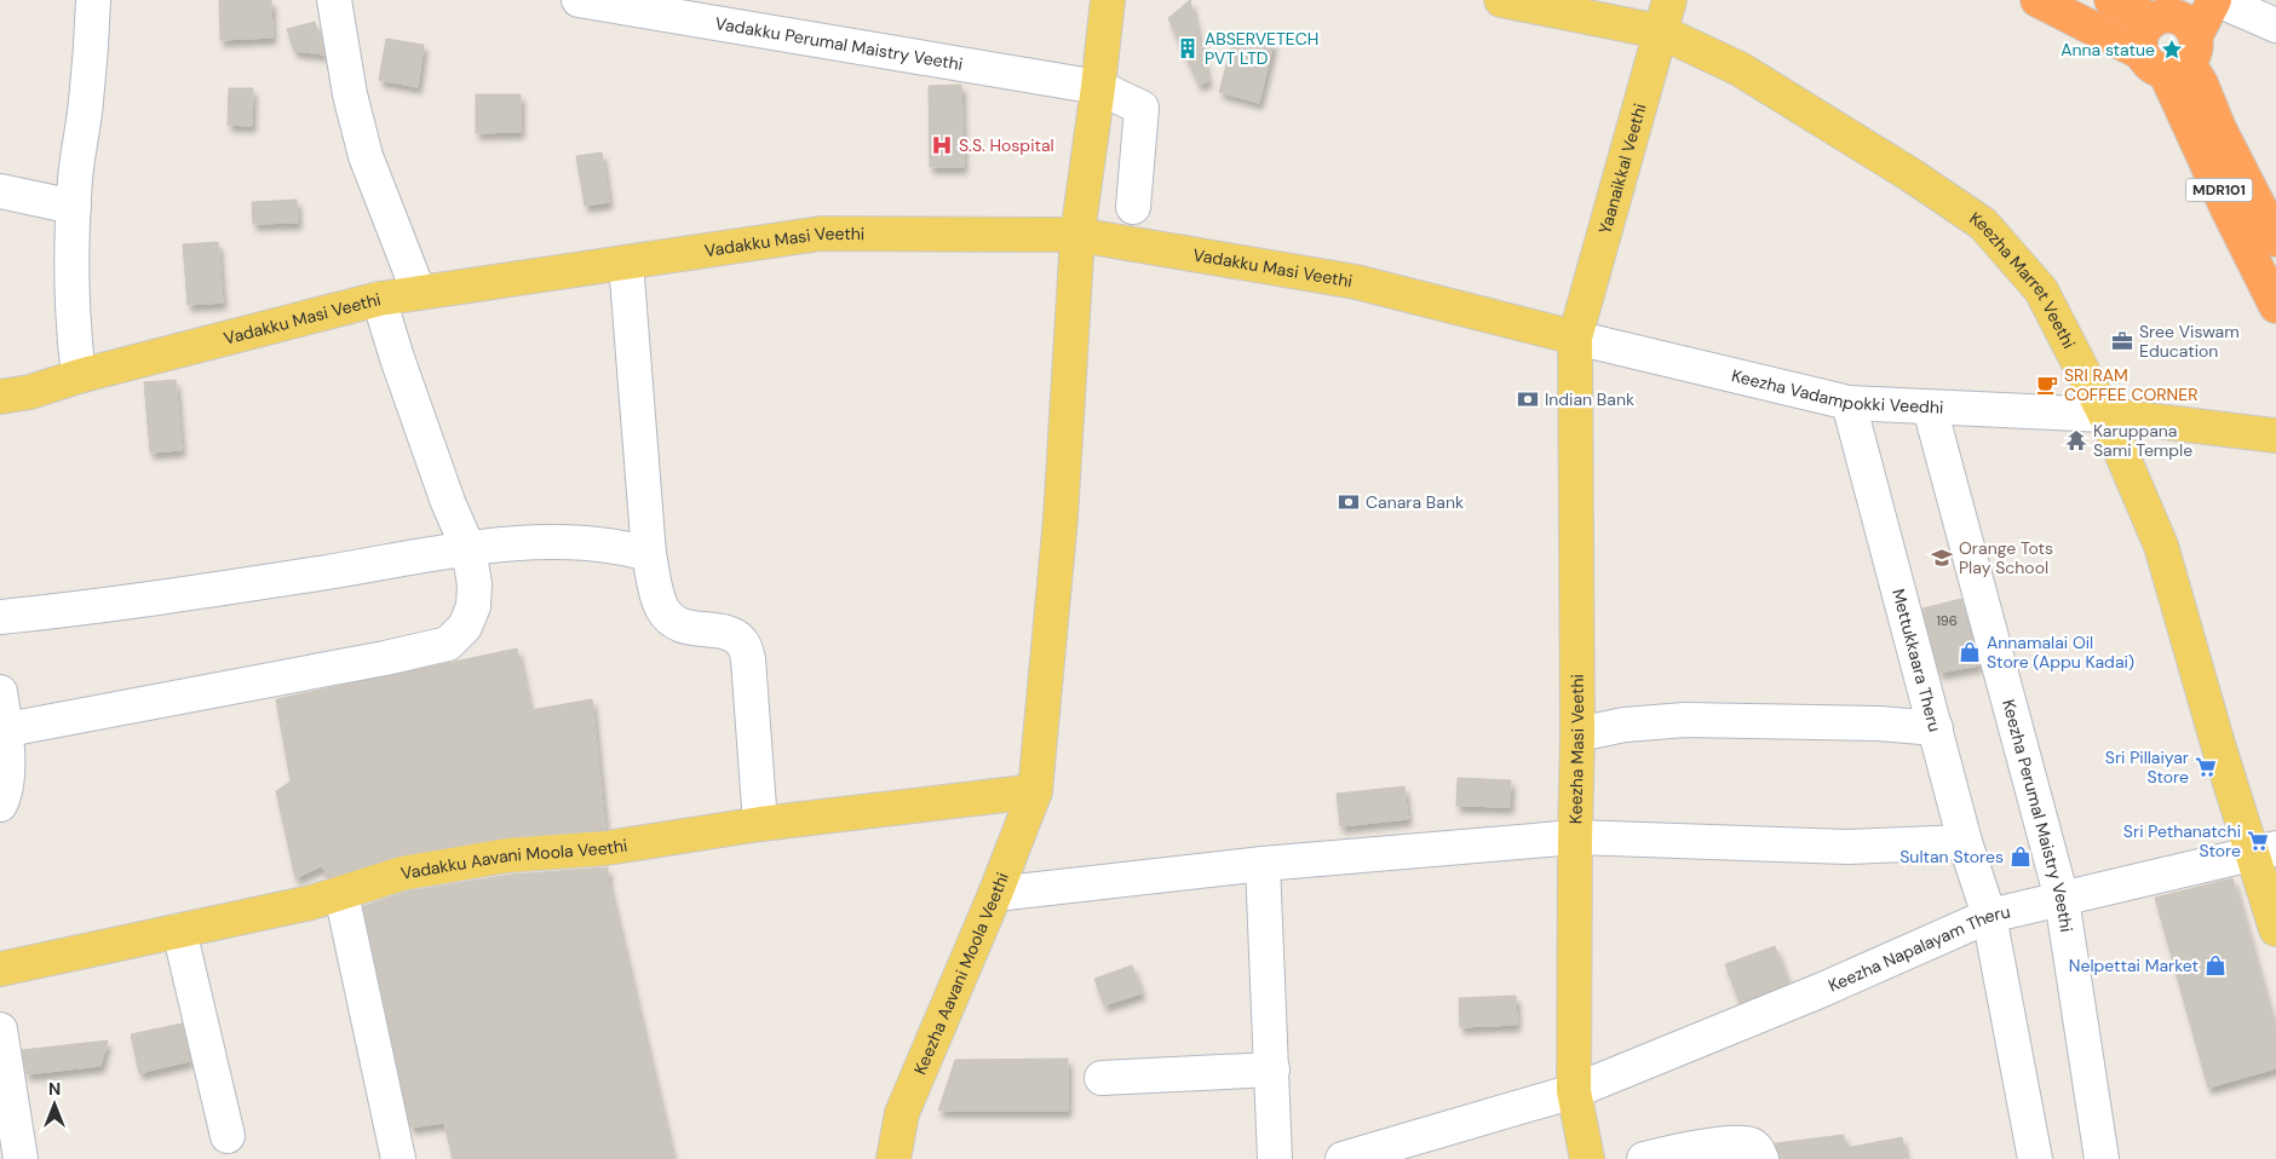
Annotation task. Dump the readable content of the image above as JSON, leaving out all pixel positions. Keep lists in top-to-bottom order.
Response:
{
  "streets": {
    "highway": ["MDR101"],
    "main road": [
      "Yaanaikkal Veethi",
      "Vadakku Masi Veethi",
      "Keezha Marret Veethi",
      "Keezha Masi Veethi",
      "Vadakku Aavani Moola Veethi",
      "Keezha Aavani Moola Veethi"
    ],
    "street": [
      "Vadakku Perumal Maistry Veethi",
      "Keezha Vadampokki Veedhi",
      "Mettukkaara Theru",
      "Keezha Perumal Maistry Veethi",
      "Keezha Napalayam Theru"
    ]
  },
  "crossings": [
    ["Vadakku Perumal Maistry Veethi", "Keezha Aavani Moola Veethi"],
    ["Yaanaikkal Veethi", "Vadakku Masi Veethi"],
    ["Yaanaikkal Veethi", "Keezha Marret Veethi"],
    ["Yaanaikkal Veethi", "Keezha Vadampokki Veedhi"],
    ["Yaanaikkal Veethi", "Keezha Masi Veethi"],
    ["Vadakku Masi Veethi", "Keezha Vadampokki Veedhi"],
    ["Vadakku Masi Veethi", "Keezha Masi Veethi"],
    ["Vadakku Masi Veethi", "Keezha Aavani Moola Veethi"],
    ["Keezha Marret Veethi", "Keezha Vadampokki Veedhi"],
    ["Keezha Marret Veethi", "Keezha Napalayam Theru"],
    ["Keezha Vadampokki Veedhi", "Mettukkaara Theru"],
    ["Keezha Vadampokki Veedhi", "Keezha Masi Veethi"],
    ["Keezha Vadampokki Veedhi", "Keezha Perumal Maistry Veethi"],
    ["Mettukkaara Theru", "Keezha Napalayam Theru"],
    ["Keezha Masi Veethi", "Keezha Napalayam Theru"],
    ["Keezha Perumal Maistry Veethi", "Keezha Napalayam Theru"],
    ["Vadakku Aavani Moola Veethi", "Keezha Aavani Moola Veethi"]
  ],
  "places": {
    "building": ["ABSERVETECH PVT LTD"],
    "place": ["Anna statue"],
    "hospital": ["S.S. Hospital"],
    "office": ["Sree Viswam Education"],
    "cafe": ["SRI RAM COFFEE CORNER"],
    "bank": ["Indian Bank", "Canara Bank"],
    "temple": ["Karuppana Sami Temple"],
    "school or university": ["Orange Tots Play School"],
    "shop": ["Annamalai Oil Store (Appu Kadai)", "Sultan Stores", "Nelpettai Market"],
    "supermarket": ["Sri Pillaiyar Store", "Sri Pethanatchi Store"]
  },
  "house_numbers": ["196"],
  "north": "top"
}
